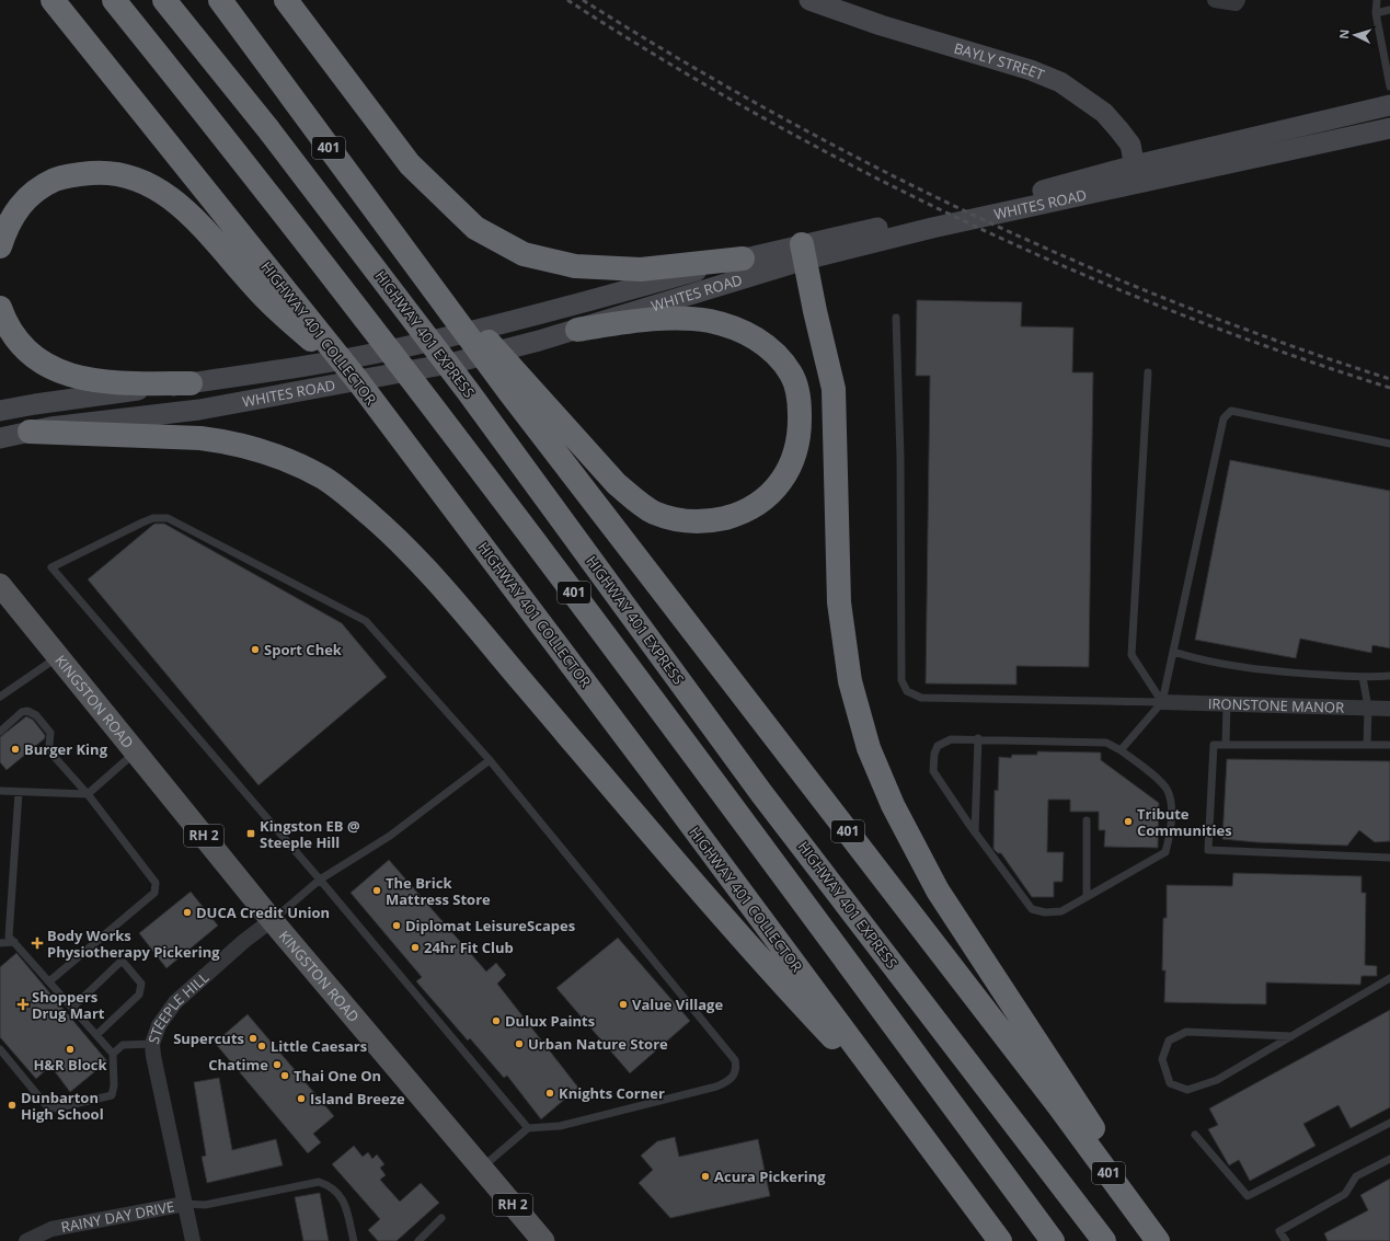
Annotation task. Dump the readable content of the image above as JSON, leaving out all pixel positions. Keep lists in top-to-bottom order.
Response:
{
  "streets": {
    "highway": ["401", "HIGHWAY 401 COLLECTOR", "HIGHWAY 401 EXPRESS"],
    "main road": [
      "BAYLY STREET",
      "WHITES ROAD",
      "KINGSTON ROAD",
      "RH 2"
    ],
    "street": ["IRONSTONE MANOR", "STEEPLE HILL", "RAINY DAY DRIVE"]
  },
  "crossings": [
    ["BAYLY STREET", "WHITES ROAD"],
    ["KINGSTON ROAD", "STEEPLE HILL"],
    ["STEEPLE HILL", "RAINY DAY DRIVE"]
  ],
  "places": {
    "other": [
      "Sport Chek",
      "Burger King",
      "Tribute Communities",
      "The Brick Mattress Store",
      "DUCA Credit Union",
      "Diplomat LeisureScapes",
      "24hr Fit Club",
      "Value Village",
      "Dulux Paints",
      "Supercuts",
      "Urban Nature Store",
      "Little Caesars",
      "H&R Block",
      "Chatime",
      "Thai One On",
      "Knights Corner",
      "Island Breeze",
      "Dunbarton High School",
      "Acura Pickering"
    ],
    "transit": ["Kingston EB @ Steeple Hill"],
    "health": ["Body Works Physiotherapy Pickering", "Shoppers Drug Mart"]
  },
  "north": "left"
}
